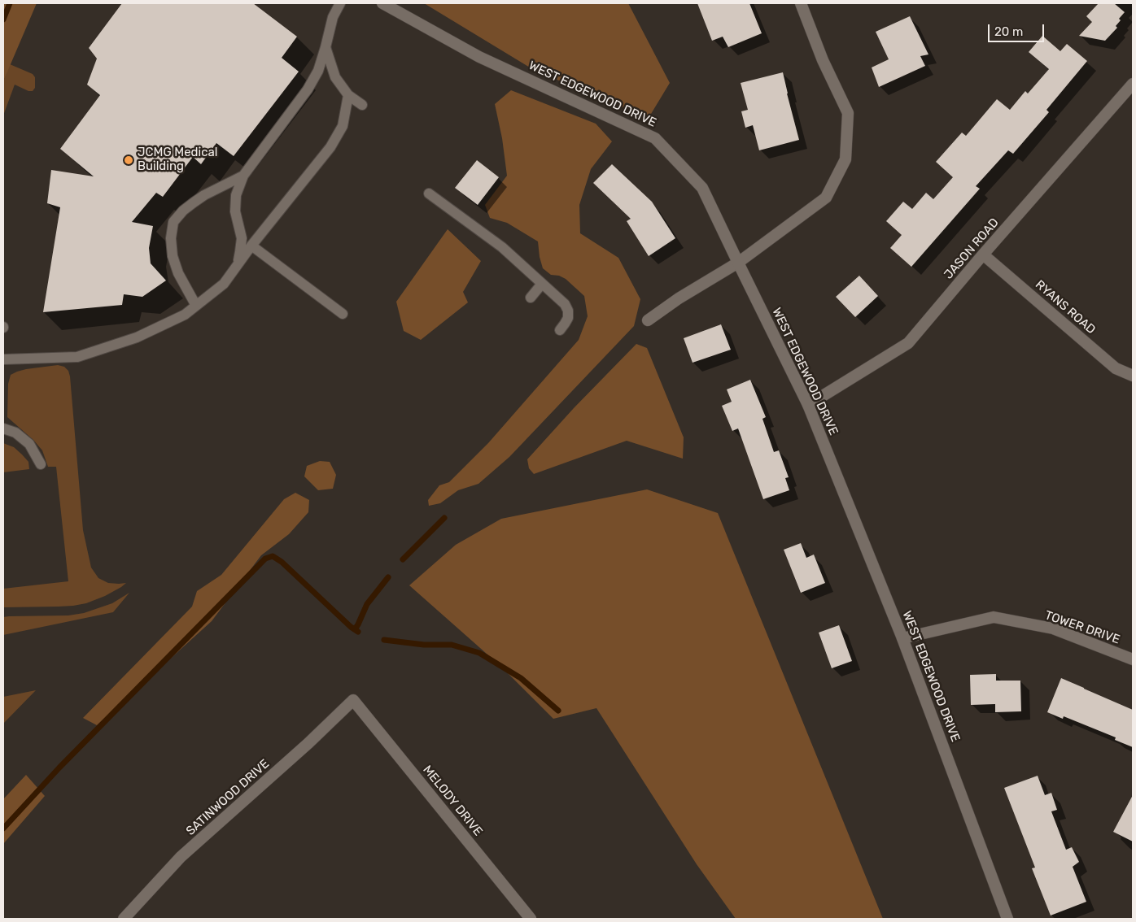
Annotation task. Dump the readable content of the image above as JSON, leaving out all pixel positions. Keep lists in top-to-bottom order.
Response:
{
  "streets": {
    "street": [
      "WEST EDGEWOOD DRIVE",
      "JASON ROAD",
      "RYANS ROAD",
      "TOWER DRIVE",
      "SATINWOOD DRIVE",
      "MELODY DRIVE"
    ]
  },
  "crossings": [
    ["WEST EDGEWOOD DRIVE", "JASON ROAD"],
    ["WEST EDGEWOOD DRIVE", "TOWER DRIVE"],
    ["JASON ROAD", "RYANS ROAD"],
    ["SATINWOOD DRIVE", "MELODY DRIVE"]
  ],
  "places": ["JCMG Medical Building"],
  "scale_bar": "20 m"
}
